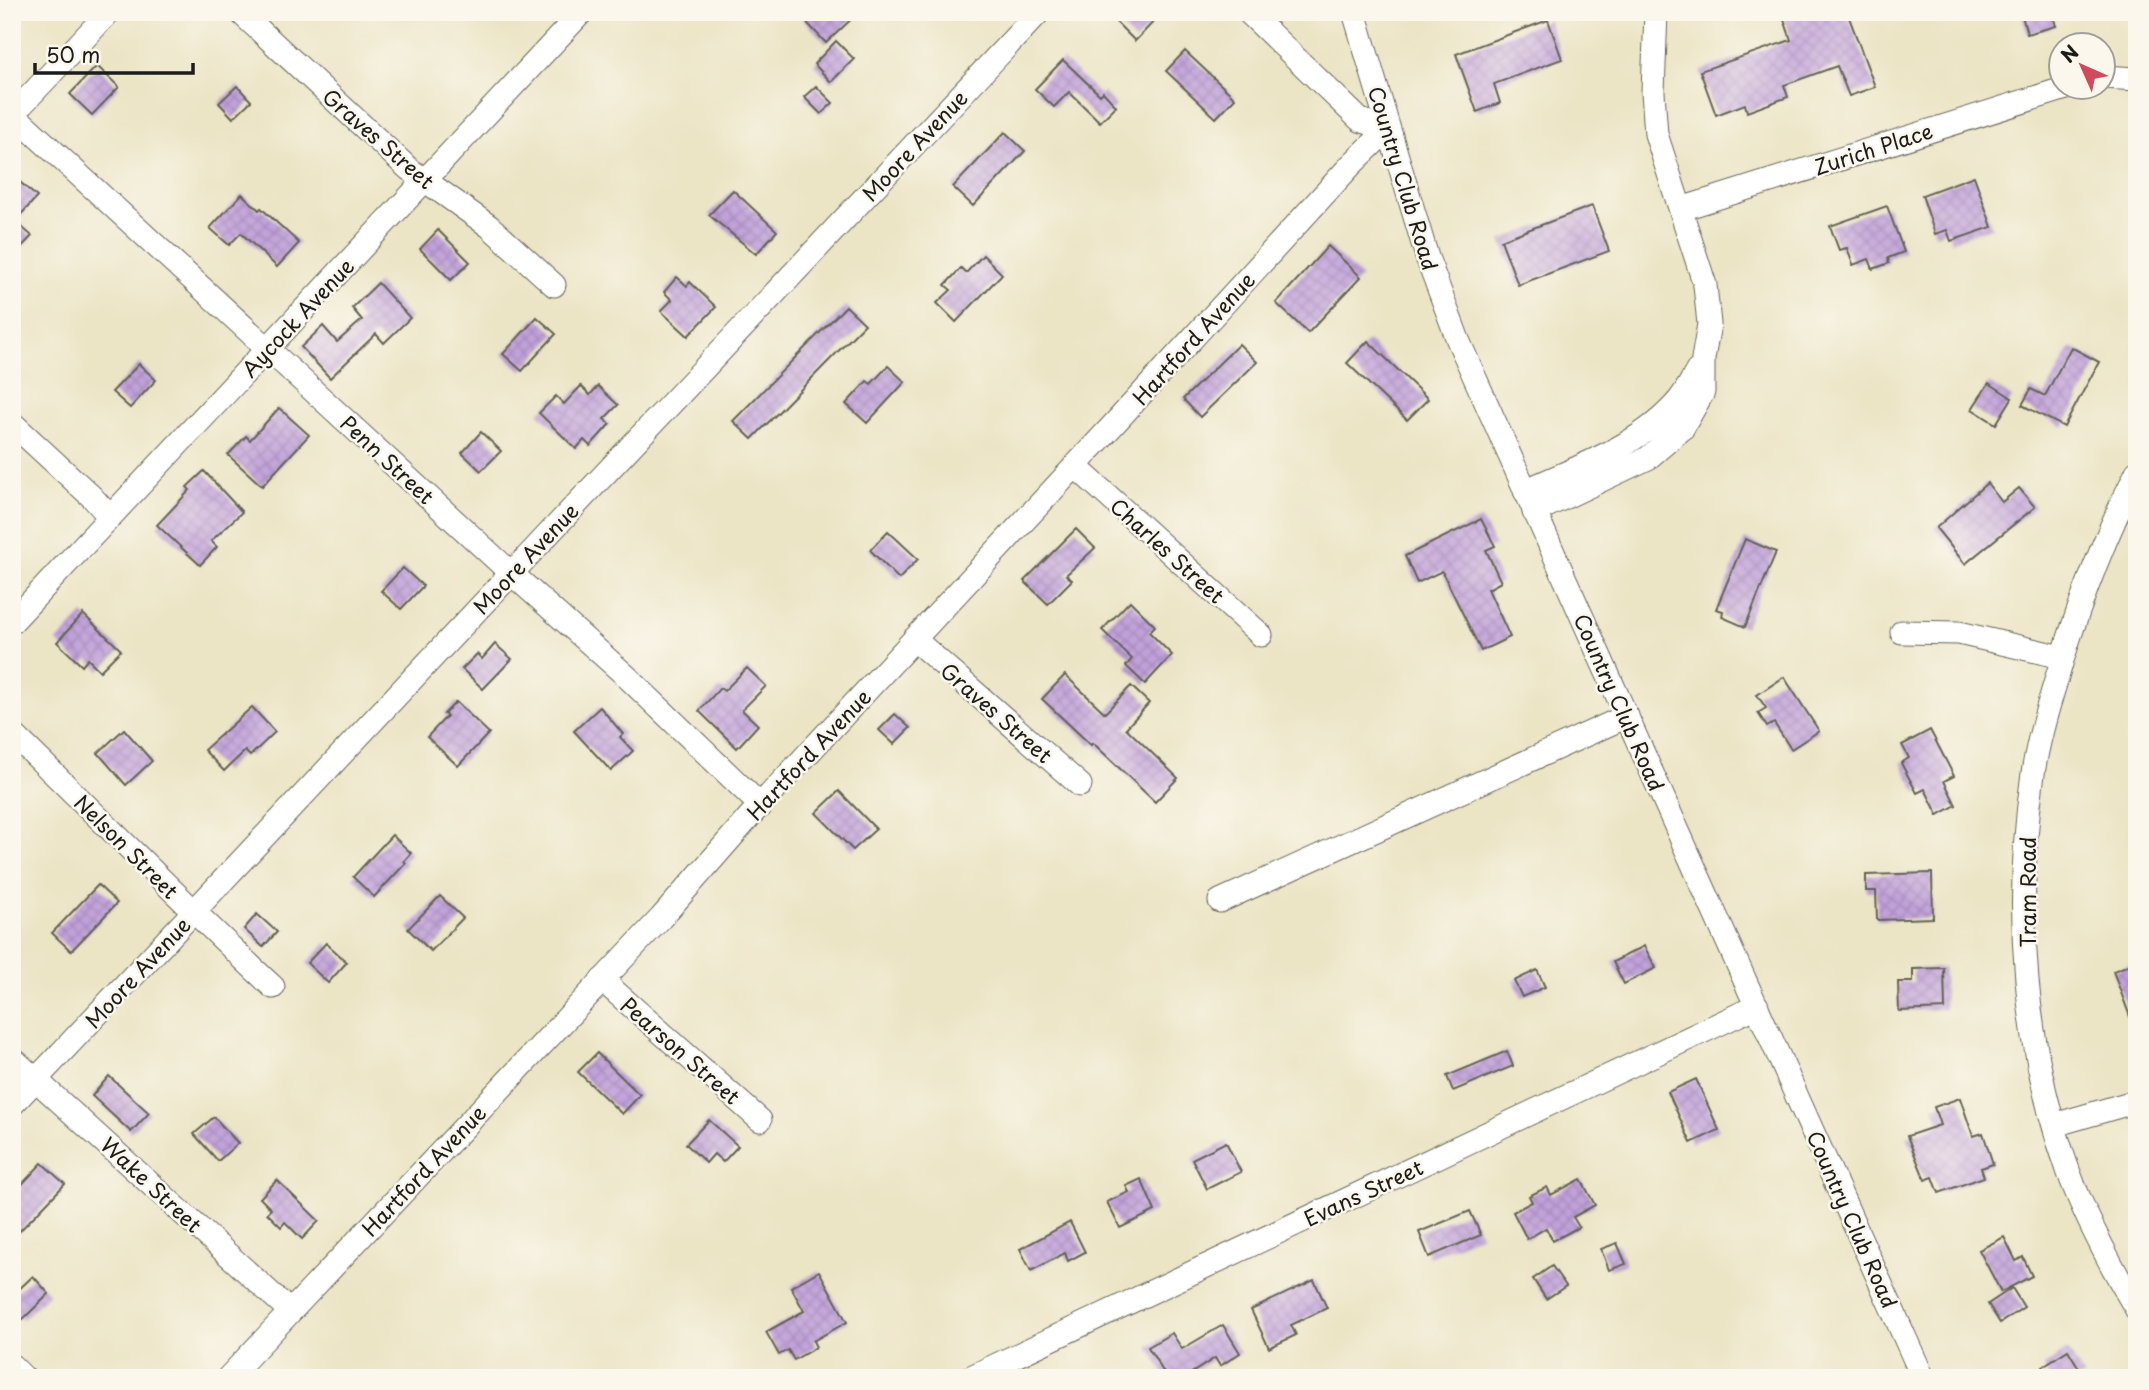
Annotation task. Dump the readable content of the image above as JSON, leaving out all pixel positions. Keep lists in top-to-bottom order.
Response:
{
  "streets": {
    "street": [
      "Graves Street",
      "Moore Avenue",
      "Zurich Place",
      "Country Club Road",
      "Aycock Avenue",
      "Hartford Avenue",
      "Penn Street",
      "Charles Street",
      "Nelson Street",
      "Tram Road",
      "Pearson Street",
      "Wake Street",
      "Evans Street"
    ]
  },
  "crossings": [
    ["Graves Street", "Aycock Avenue"],
    ["Graves Street", "Hartford Avenue"],
    ["Moore Avenue", "Penn Street"],
    ["Moore Avenue", "Nelson Street"],
    ["Moore Avenue", "Wake Street"],
    ["Country Club Road", "Hartford Avenue"],
    ["Country Club Road", "Evans Street"],
    ["Aycock Avenue", "Penn Street"],
    ["Hartford Avenue", "Penn Street"],
    ["Hartford Avenue", "Charles Street"],
    ["Hartford Avenue", "Pearson Street"],
    ["Hartford Avenue", "Wake Street"]
  ],
  "scale_bar": "50 m",
  "north": "top left"
}
